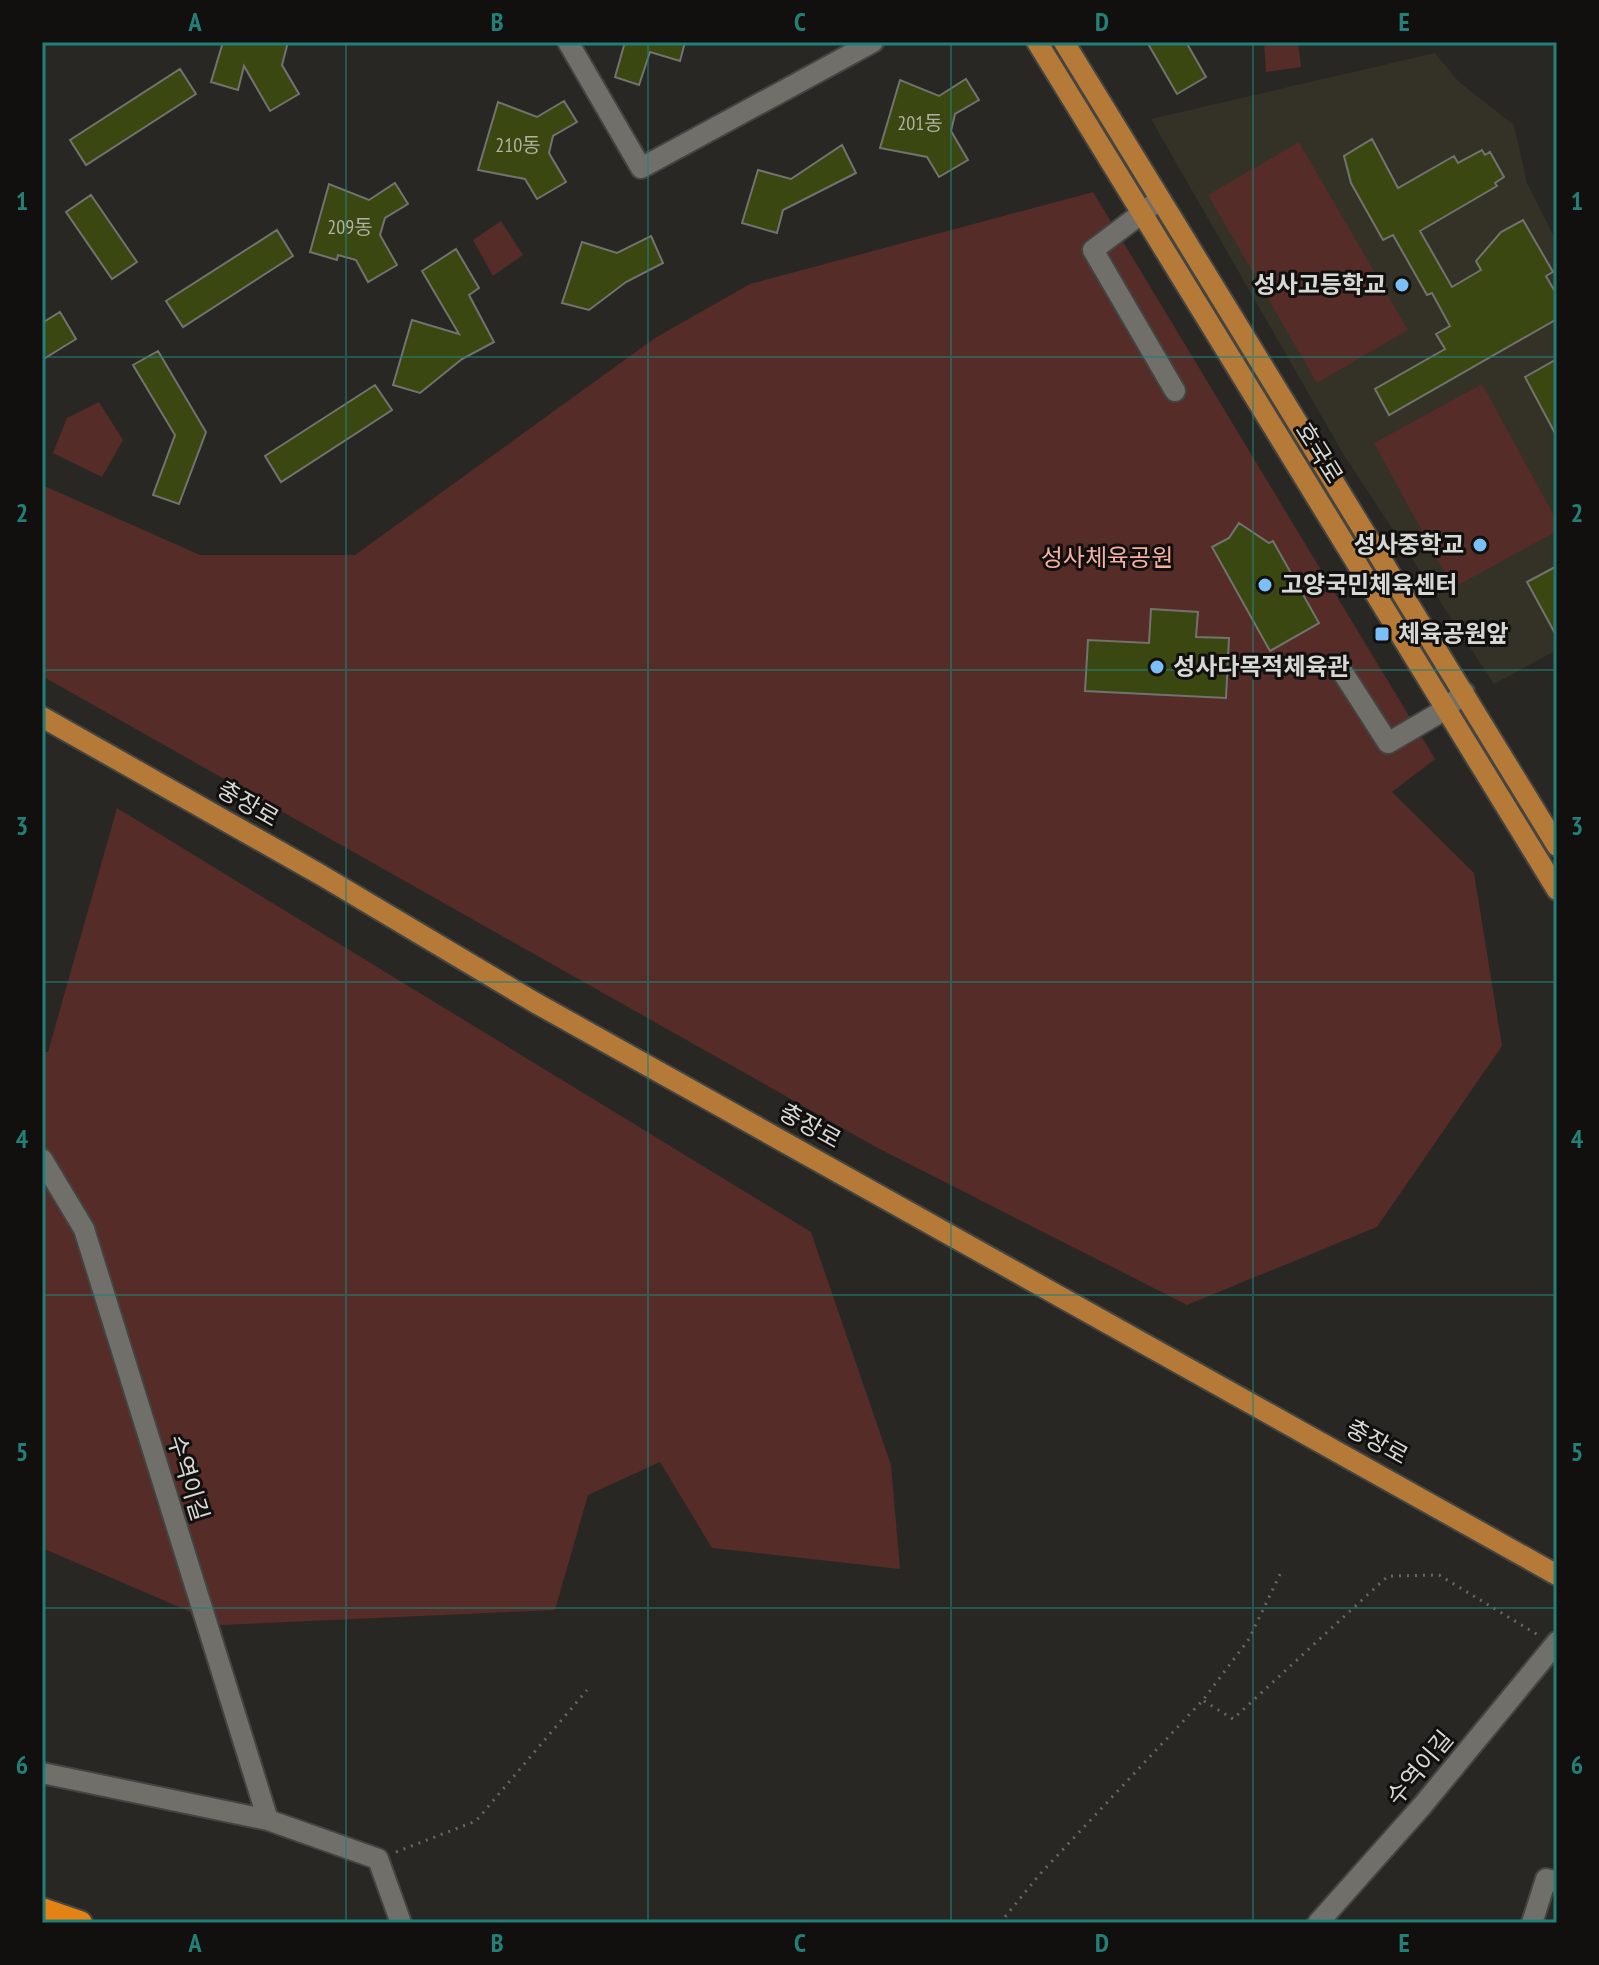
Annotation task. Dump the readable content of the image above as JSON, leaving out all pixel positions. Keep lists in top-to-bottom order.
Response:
{
  "streets": {
    "main road": ["호국로", "충장로"],
    "street": ["수역이길"]
  },
  "parks": ["성사체육공원"],
  "places": {
    "other": [
      "성사고등학교",
      "성사중학교",
      "고양국민체육센터",
      "성사다목적체육관"
    ],
    "transit": ["체육공원앞"]
  },
  "house_numbers": ["201동", "210동", "209동"],
  "grid": {
    "columns": [
      "A",
      "B",
      "C",
      "D",
      "E"
    ],
    "rows": [
      "1",
      "2",
      "3",
      "4",
      "5",
      "6"
    ]
  }
}
